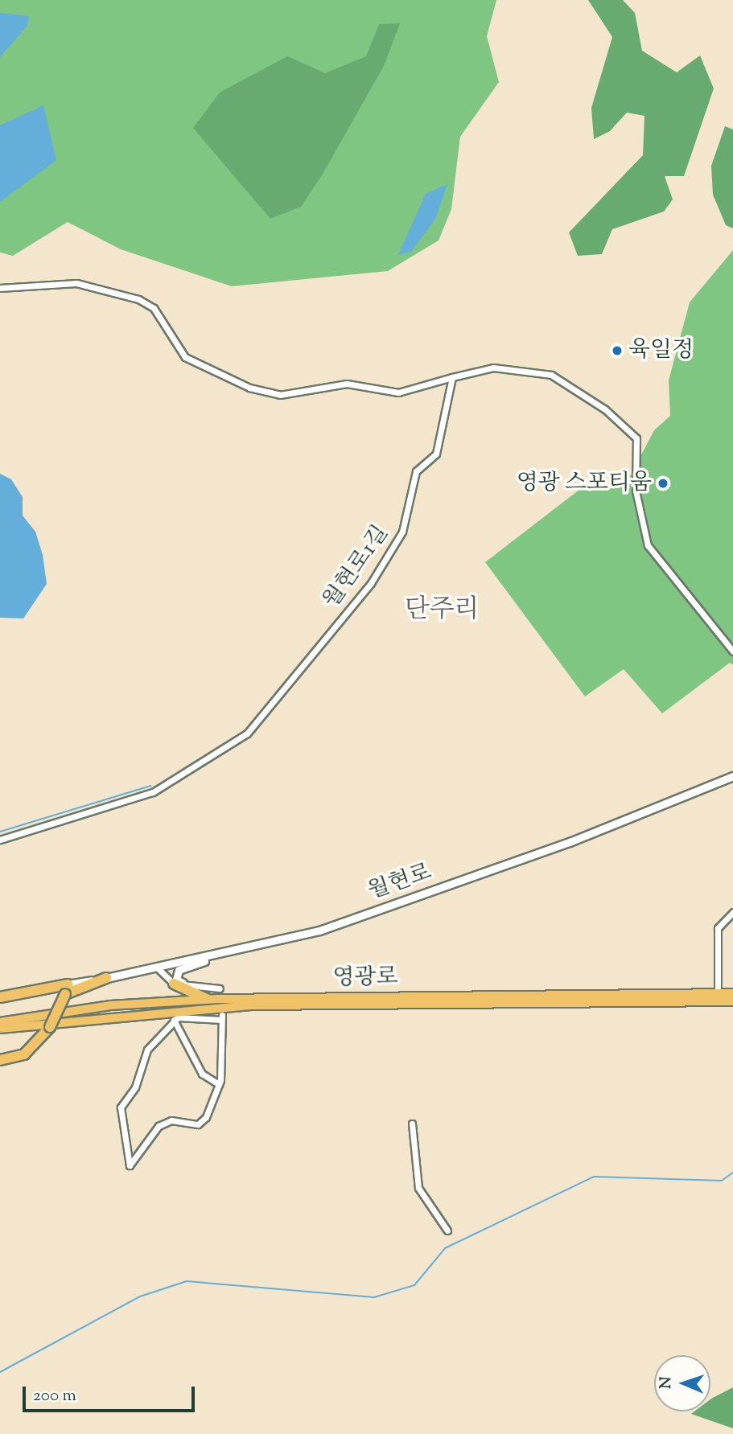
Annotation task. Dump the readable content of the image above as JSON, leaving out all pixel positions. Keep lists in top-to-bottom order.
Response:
{
  "streets": {
    "main road": ["영광로"],
    "street": ["월현로1길", "월현로"]
  },
  "districts": ["단주리"],
  "places": ["육일정", "영광 스포티움"],
  "scale_bar": "200 m",
  "north": "left"
}
